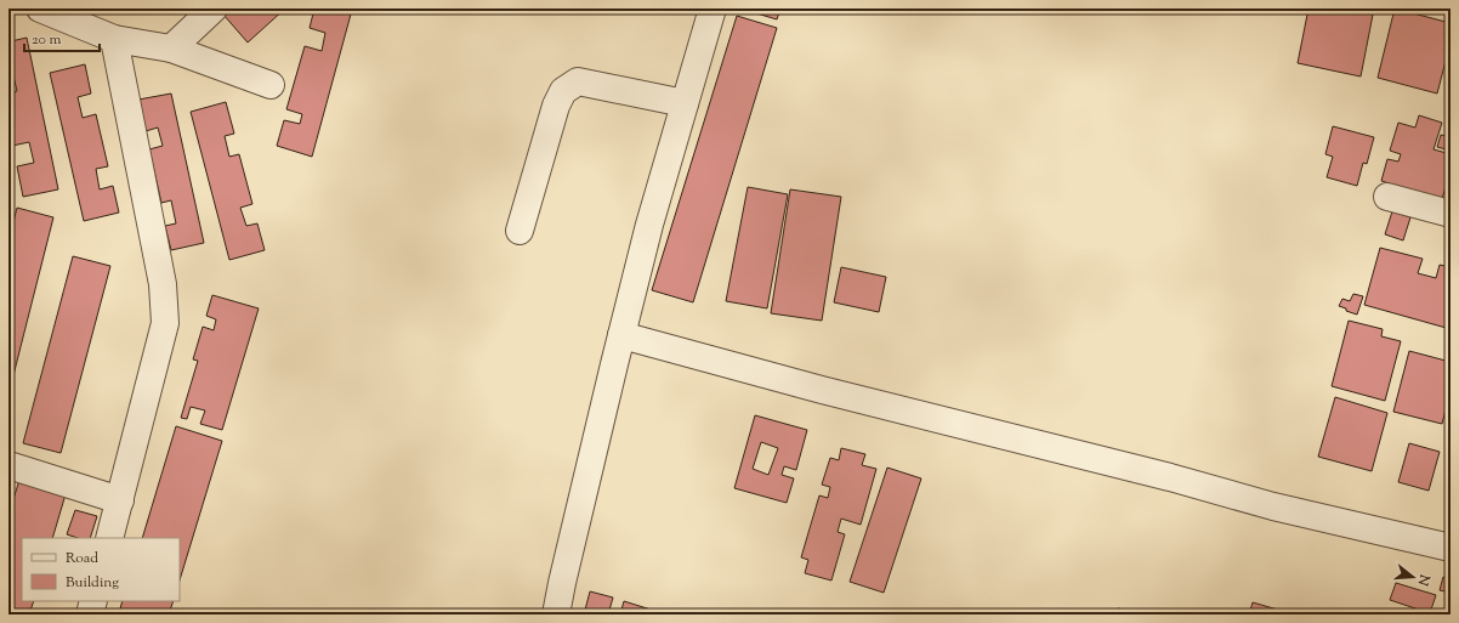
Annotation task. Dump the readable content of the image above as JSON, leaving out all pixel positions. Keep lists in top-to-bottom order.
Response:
{
  "legend": ["Road", "Building"],
  "scale_bar": "20 m",
  "north": "right"
}
